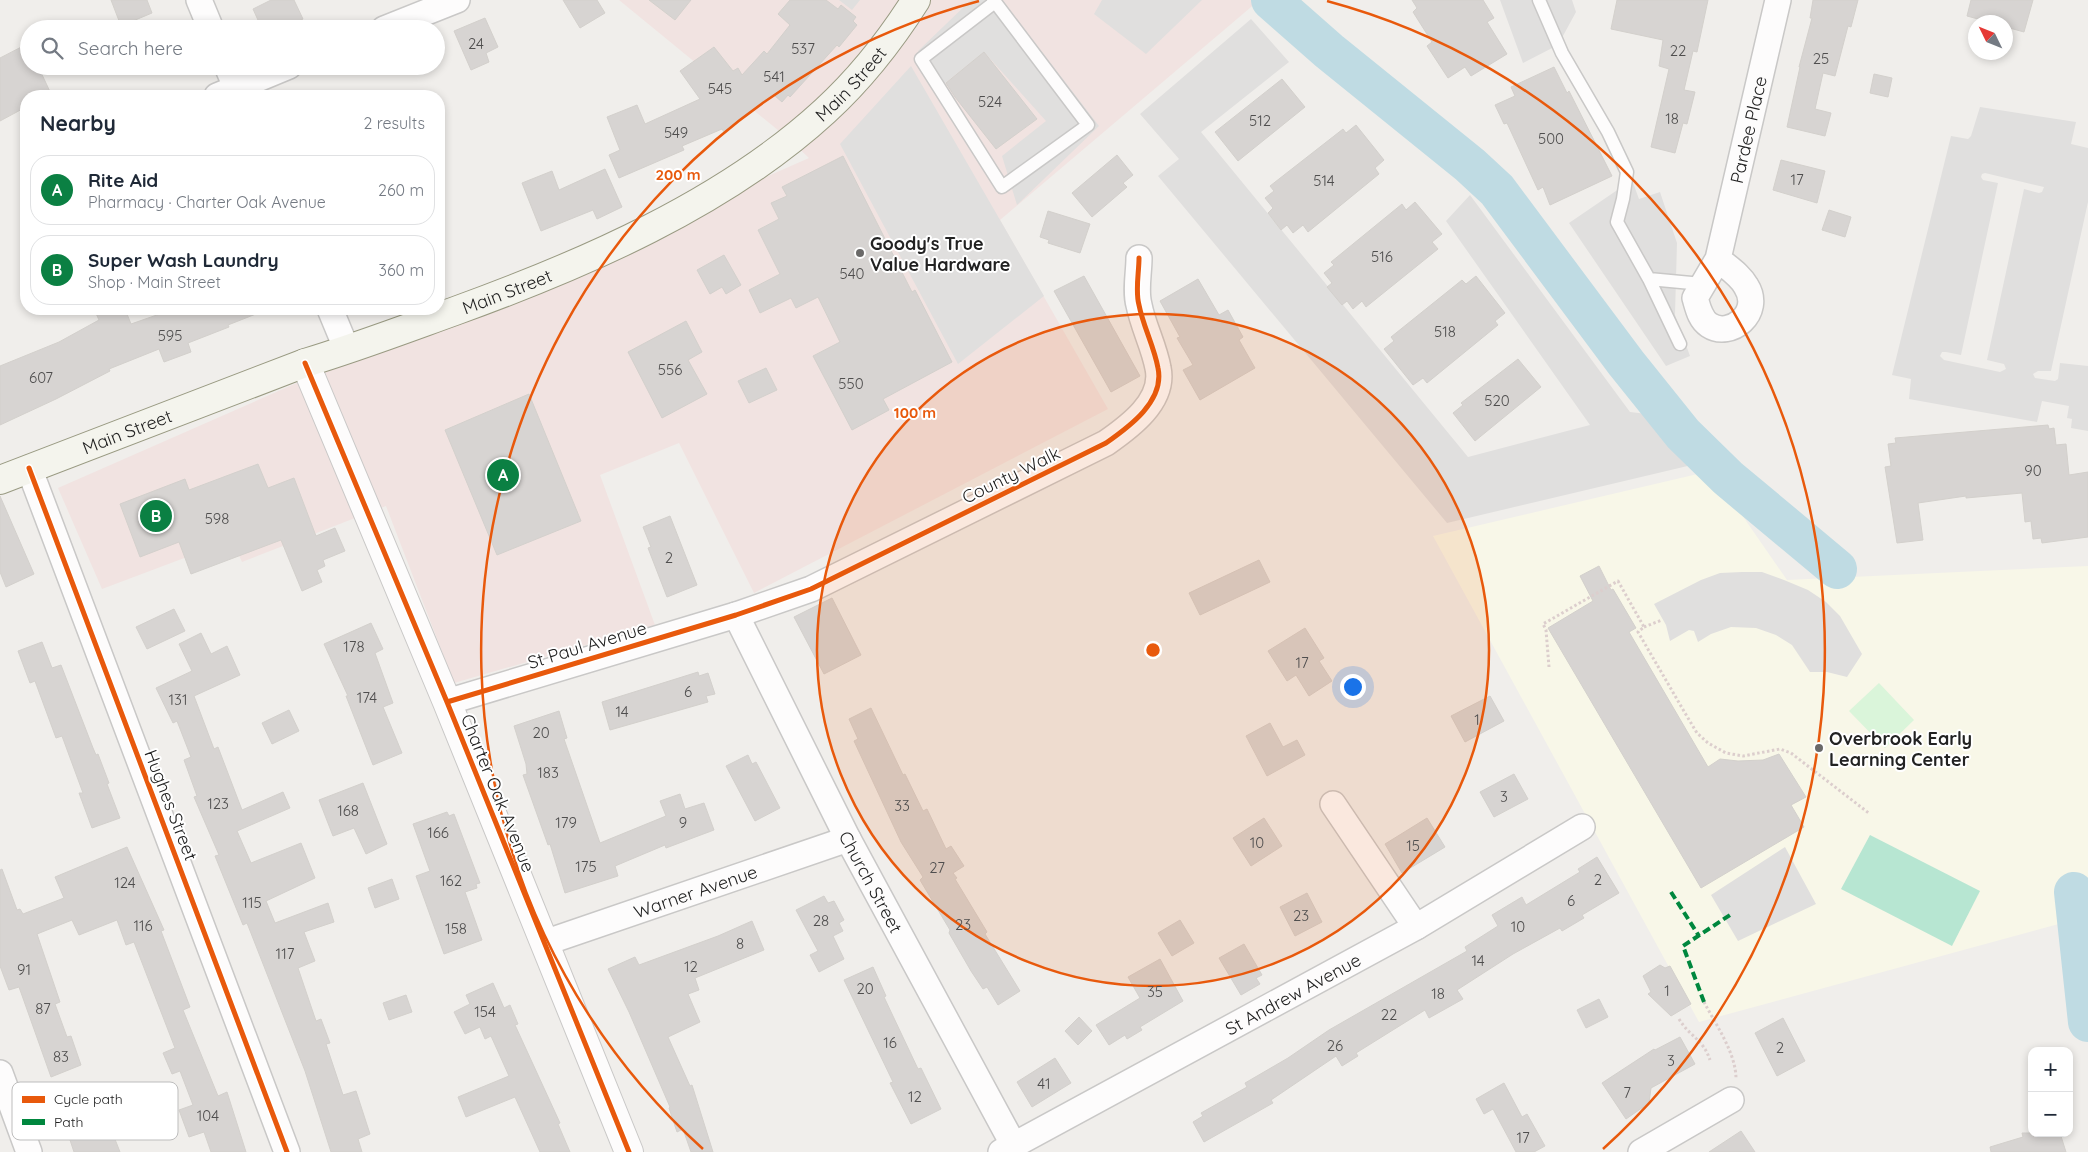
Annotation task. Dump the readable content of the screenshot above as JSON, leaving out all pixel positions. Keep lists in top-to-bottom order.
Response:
{
  "streets": {
    "main road": ["Main Street"],
    "street": [
      "Pardee Place",
      "County Walk",
      "St Paul Avenue",
      "Charter Oak Avenue",
      "Hughes Street",
      "Church Street",
      "Warner Avenue",
      "St Andrew Avenue"
    ]
  },
  "crossings": [
    ["Main Street", "Charter Oak Avenue"],
    ["Main Street", "Hughes Street"],
    ["County Walk", "St Paul Avenue"],
    ["County Walk", "Church Street"],
    ["St Paul Avenue", "Charter Oak Avenue"],
    ["St Paul Avenue", "Church Street"],
    ["Charter Oak Avenue", "Warner Avenue"],
    ["Church Street", "Warner Avenue"],
    ["Church Street", "St Andrew Avenue"]
  ],
  "places": ["Goody's True Value Hardware", "Overbrook Early Learning Center"],
  "house_numbers": [
    "24",
    "537",
    "22",
    "25",
    "541",
    "545",
    "524",
    "18",
    "512",
    "549",
    "500",
    "17",
    "514",
    "516",
    "540",
    "518",
    "595",
    "556",
    "607",
    "550",
    "520",
    "90",
    "598",
    "2",
    "178",
    "17",
    "6",
    "174",
    "131",
    "14",
    "1",
    "20",
    "183",
    "3",
    "123",
    "33",
    "168",
    "179",
    "9",
    "166",
    "10",
    "15",
    "175",
    "27",
    "2",
    "162",
    "124",
    "6",
    "115",
    "23",
    "28",
    "23",
    "116",
    "10",
    "158",
    "8",
    "117",
    "14",
    "12",
    "91",
    "20",
    "1",
    "35",
    "18",
    "87",
    "154",
    "22",
    "16",
    "26",
    "2",
    "83",
    "3",
    "41",
    "7",
    "12",
    "104",
    "17"
  ],
  "legend": ["Cycle path", "Path"],
  "north": "top left",
  "page": {
    "search": "Search here",
    "heading": ["Nearby", "2 results"],
    "list": [
      {
        "mark": "A",
        "name": "Rite Aid",
        "note": "Pharmacy · Charter Oak Avenue",
        "value": "260 m"
      },
      {
        "mark": "B",
        "name": "Super Wash Laundry",
        "note": "Shop · Main Street",
        "value": "360 m"
      }
    ],
    "pins": ["A", "B"],
    "map_buttons": ["+", "−"]
  },
  "rings": ["200 m", "100 m"]
}
